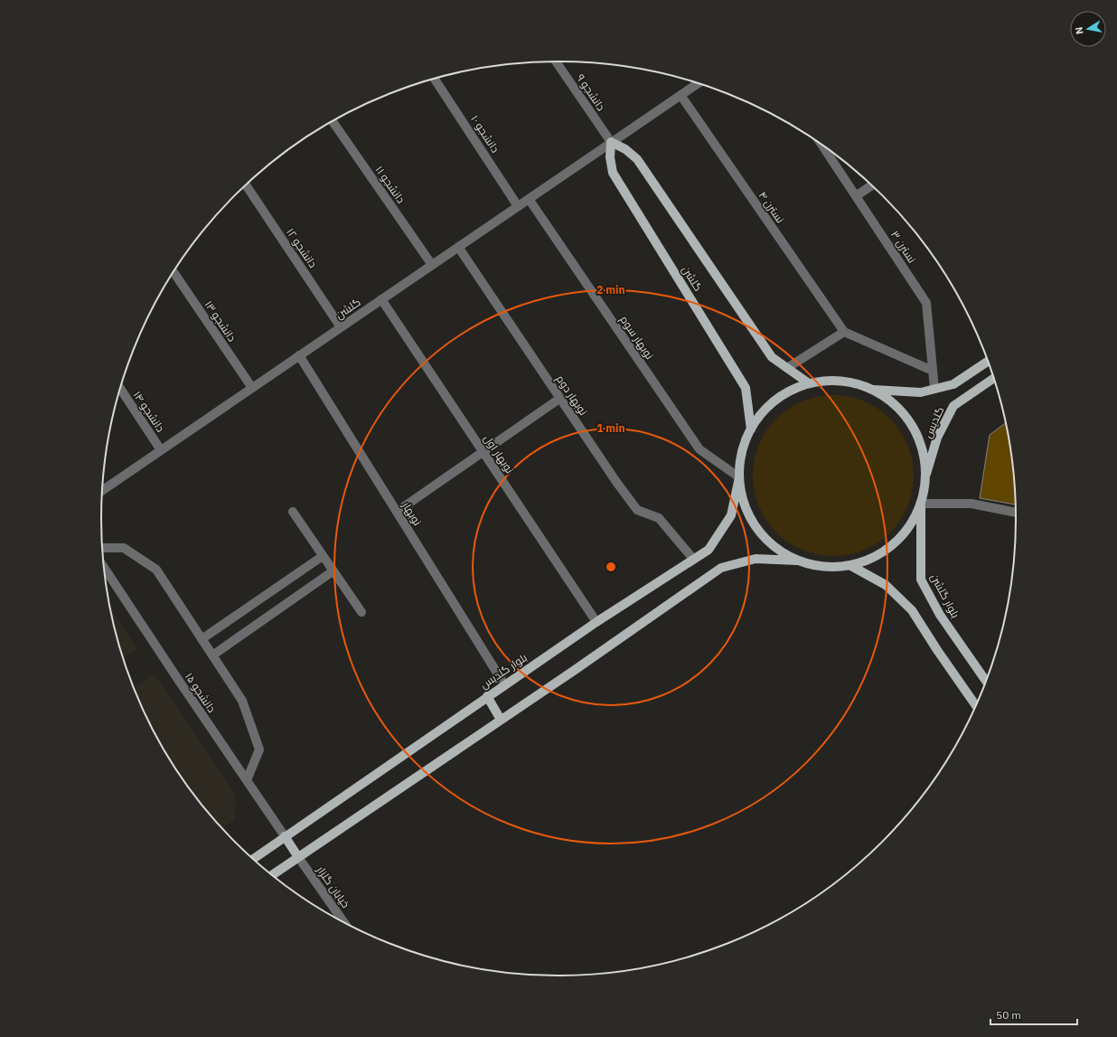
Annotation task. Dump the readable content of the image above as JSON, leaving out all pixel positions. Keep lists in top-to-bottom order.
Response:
{
  "streets": {
    "main road": [
      "گلشن",
      "گلدیس",
      "بلوار گلشن",
      "بلوار گلدیس"
    ],
    "street": [
      "دانشجو ۹",
      "دانشجو ۱۰",
      "دانشجو ۱۱",
      "نسترن ۴",
      "نسترن ۳",
      "دانشجو ۱۲",
      "دانشجو ۱۳",
      "نوبهار سوم",
      "نوبهار دوم",
      "دانشجو ۱۴",
      "نوبهار اول",
      "نوبهار",
      "دانشجو ۱۵",
      "خیابان گلزار"
    ]
  },
  "crossings": [
    ["دانشجو ۹", "گلشن"],
    ["دانشجو ۱۰", "گلشن"],
    ["دانشجو ۱۱", "گلشن"],
    ["نسترن ۴", "گلشن"],
    ["نسترن ۳", "گلدیس"],
    ["دانشجو ۱۲", "گلشن"],
    ["گلشن", "دانشجو ۱۳"],
    ["گلشن", "نوبهار سوم"],
    ["گلشن", "نوبهار دوم"],
    ["گلشن", "دانشجو ۱۴"],
    ["گلشن", "نوبهار اول"],
    ["گلشن", "نوبهار"],
    ["نوبهار سوم", "بلوار گلدیس"],
    ["نوبهار دوم", "بلوار گلدیس"],
    ["نوبهار اول", "بلوار گلدیس"],
    ["نوبهار", "بلوار گلدیس"],
    ["بلوار گلدیس", "دانشجو ۱۵"]
  ],
  "scale_bar": "50 m",
  "north": "left",
  "rings": ["2 min", "1 min"]
}
